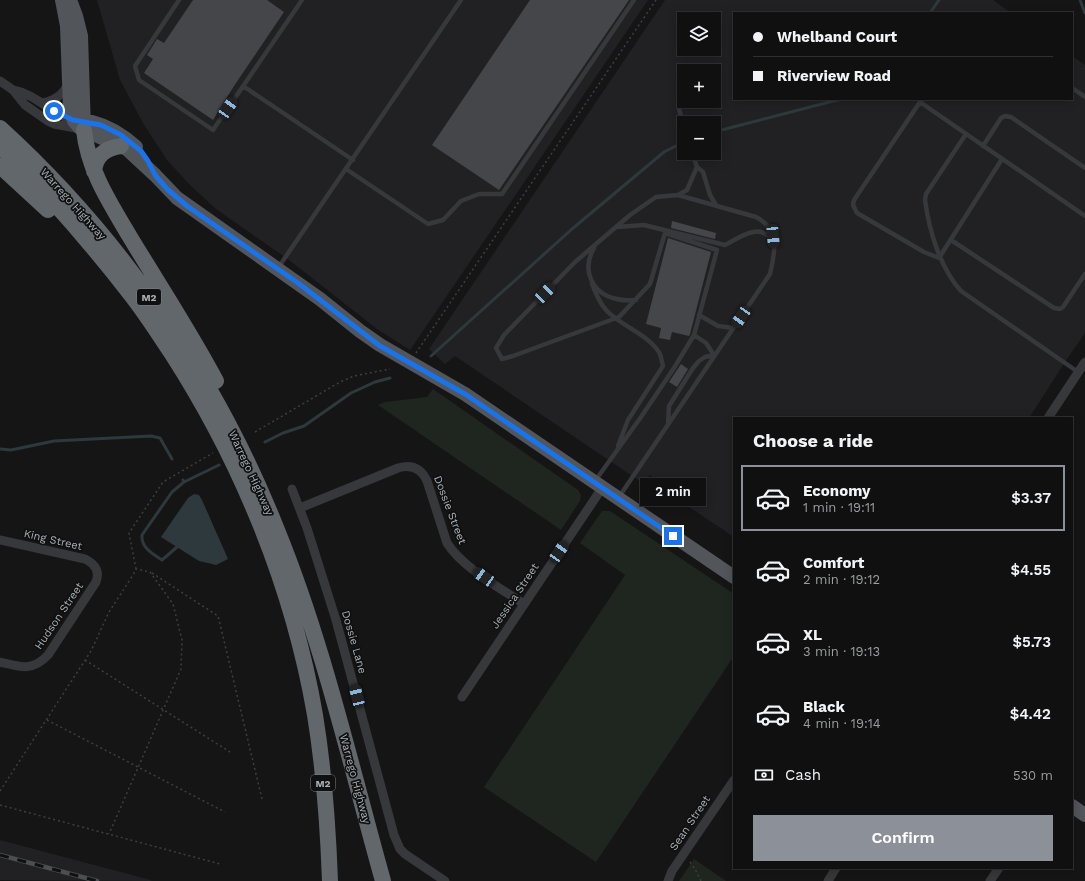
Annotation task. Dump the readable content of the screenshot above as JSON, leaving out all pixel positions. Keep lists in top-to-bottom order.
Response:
{
  "streets": {
    "highway": ["Warrego Highway", "M2"],
    "street": [
      "Dossie Street",
      "King Street",
      "Jessica Street",
      "Hudson Street",
      "Dossie Lane",
      "Sean Street"
    ]
  },
  "crossings": [
    ["Dossie Street", "Jessica Street"],
    ["Dossie Street", "Dossie Lane"],
    ["King Street", "Hudson Street"]
  ],
  "page": {
    "map_buttons": ["+", "−"],
    "banner": ["Whelband Court", "Riverview Road"],
    "heading": "Choose a ride",
    "list": [
      {
        "name": "Economy",
        "note": "1 min · 19:11",
        "value": "$3.37"
      },
      {
        "name": "Comfort",
        "note": "2 min · 19:12",
        "value": "$4.55"
      },
      {
        "name": "XL",
        "note": "3 min · 19:13",
        "value": "$5.73"
      },
      {
        "name": "Black",
        "note": "4 min · 19:14",
        "value": "$4.42"
      }
    ],
    "bubble": "2 min",
    "pay": ["Cash", "530 m"],
    "buttons": "Confirm"
  }
}
